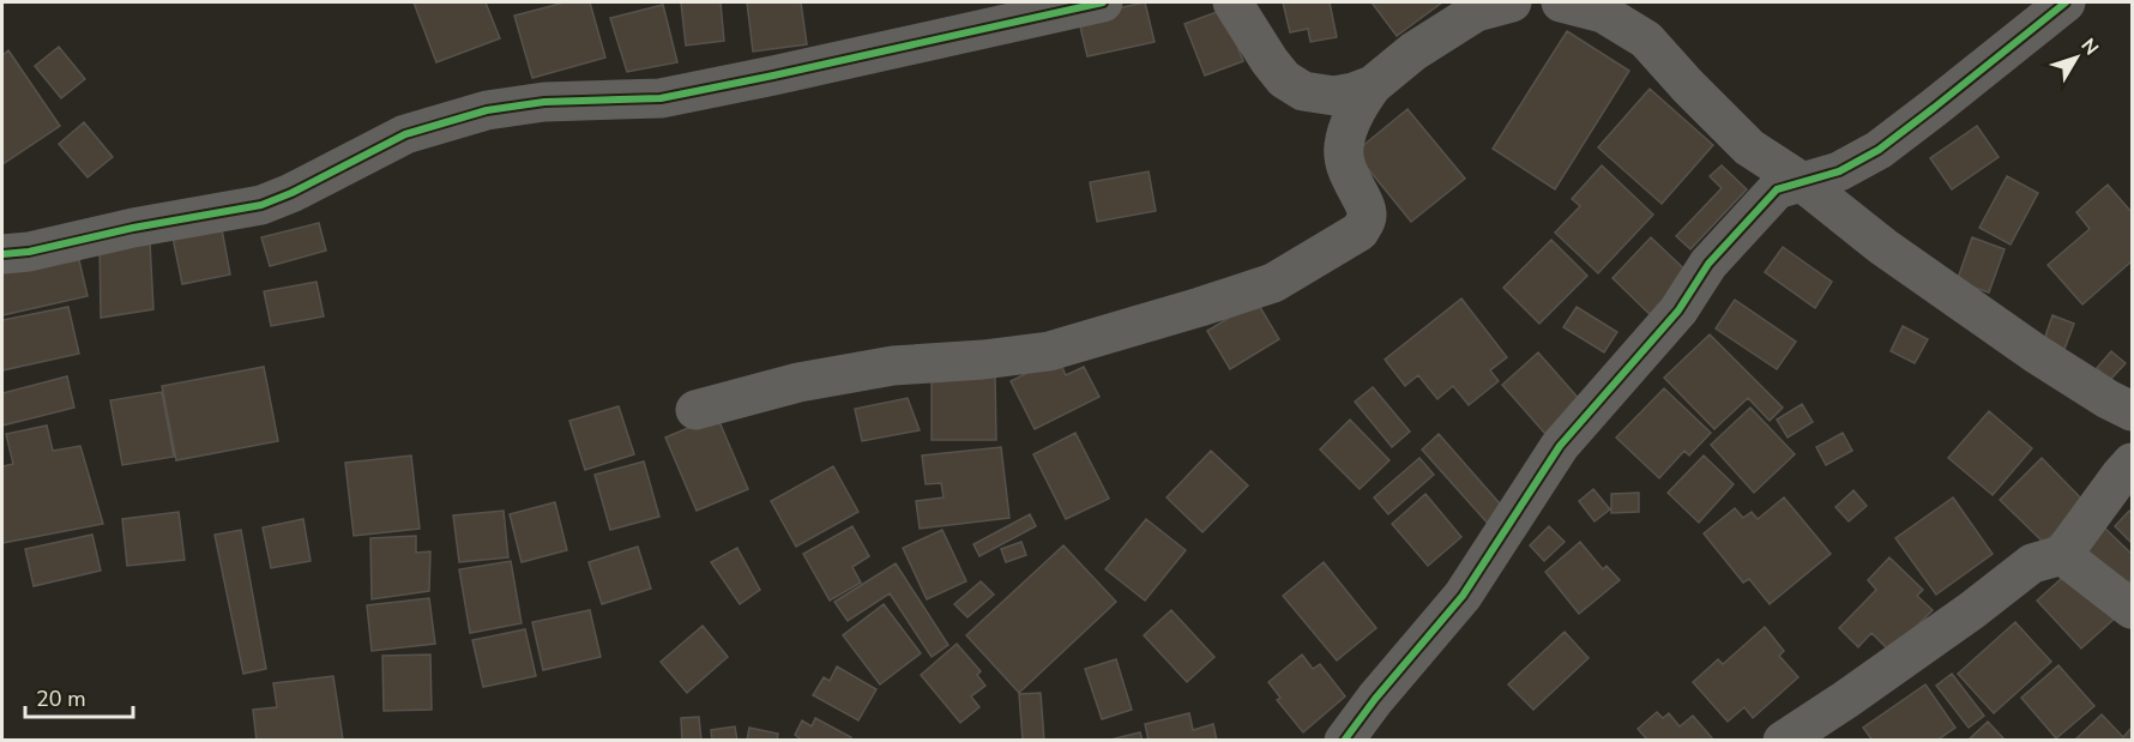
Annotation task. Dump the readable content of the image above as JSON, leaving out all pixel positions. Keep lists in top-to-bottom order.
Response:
{
  "scale_bar": "20 m",
  "north": "top right"
}
